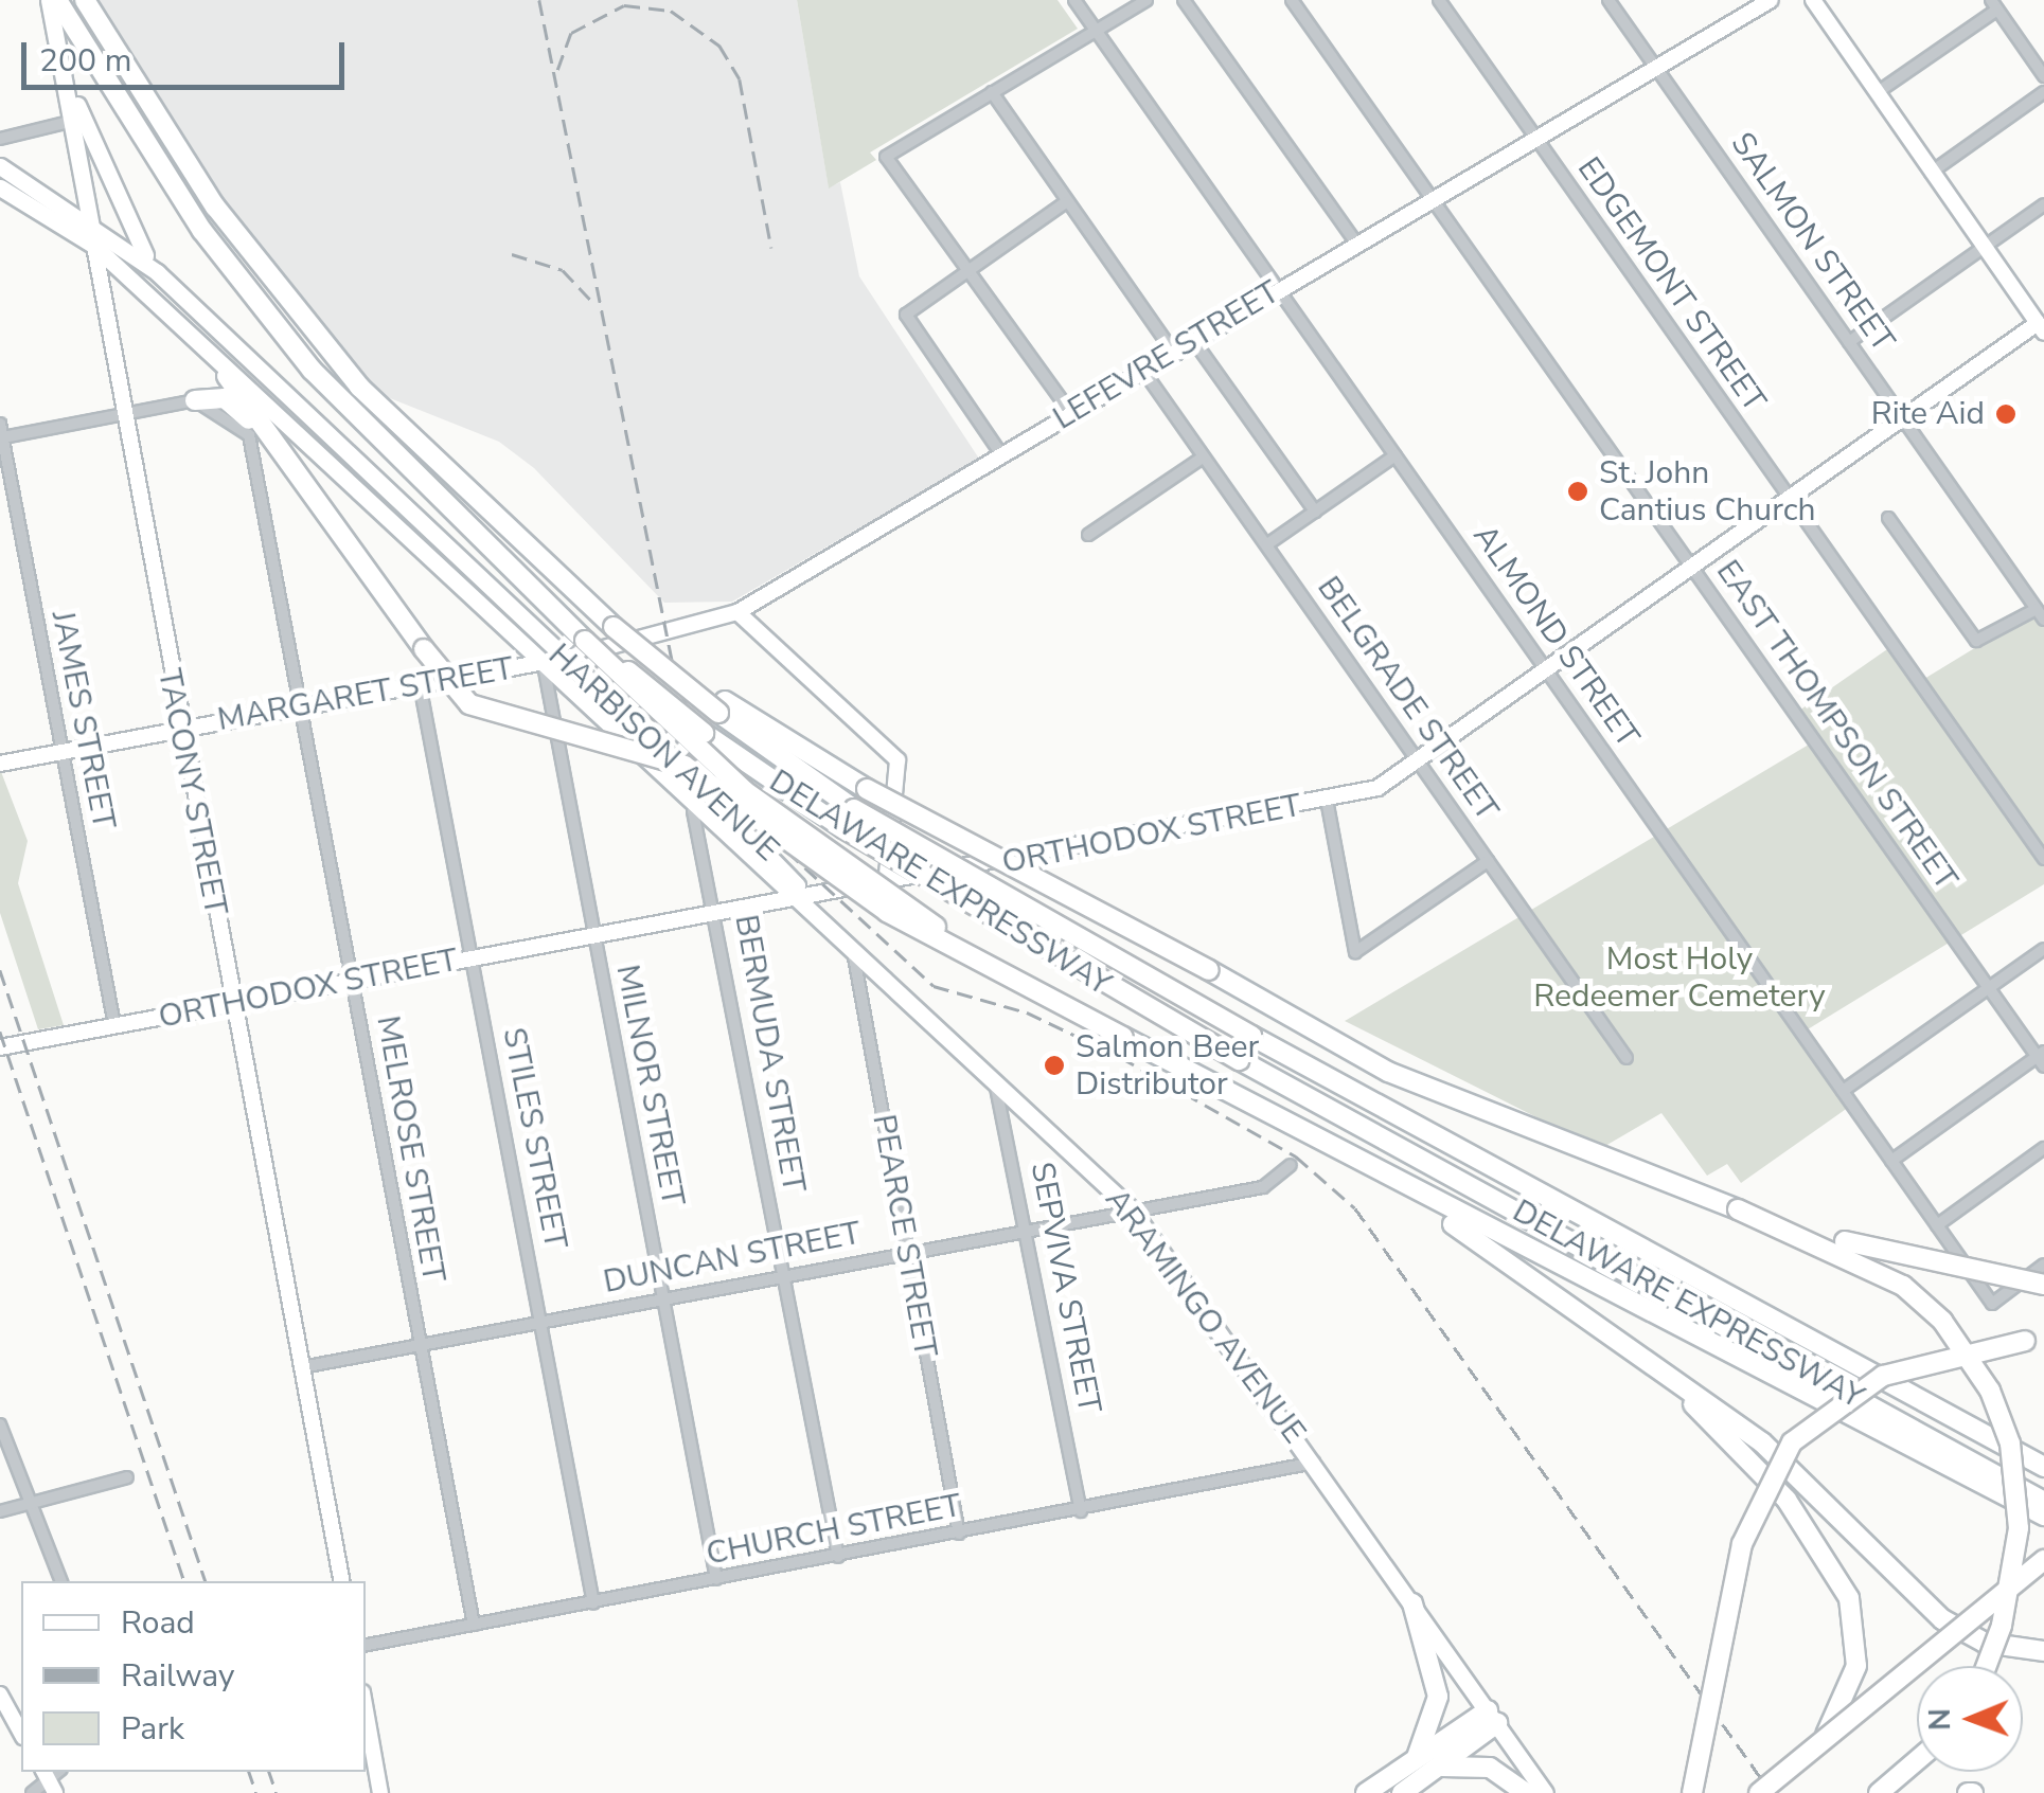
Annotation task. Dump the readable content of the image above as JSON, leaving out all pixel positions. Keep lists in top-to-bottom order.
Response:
{
  "streets": {
    "highway": ["DELAWARE EXPRESSWAY"],
    "main road": ["HARBISON AVENUE", "TACONY STREET", "ARAMINGO AVENUE"],
    "street": [
      "SALMON STREET",
      "EDGEMONT STREET",
      "LEFEVRE STREET",
      "ALMOND STREET",
      "MARGARET STREET",
      "BELGRADE STREET",
      "JAMES STREET",
      "EAST THOMPSON STREET",
      "ORTHODOX STREET",
      "BERMUDA STREET",
      "MILNOR STREET",
      "STILES STREET",
      "MELROSE STREET",
      "PEARCE STREET",
      "DUNCAN STREET",
      "SEPVIVA STREET",
      "CHURCH STREET"
    ]
  },
  "crossings": [
    ["SALMON STREET", "LEFEVRE STREET"],
    ["SALMON STREET", "ORTHODOX STREET"],
    ["EDGEMONT STREET", "LEFEVRE STREET"],
    ["EDGEMONT STREET", "ORTHODOX STREET"],
    ["LEFEVRE STREET", "ALMOND STREET"],
    ["LEFEVRE STREET", "MARGARET STREET"],
    ["LEFEVRE STREET", "BELGRADE STREET"],
    ["LEFEVRE STREET", "EAST THOMPSON STREET"],
    ["LEFEVRE STREET", "HARBISON AVENUE"],
    ["LEFEVRE STREET", "MILNOR STREET"],
    ["ALMOND STREET", "ORTHODOX STREET"],
    ["MARGARET STREET", "JAMES STREET"],
    ["MARGARET STREET", "HARBISON AVENUE"],
    ["MARGARET STREET", "TACONY STREET"],
    ["MARGARET STREET", "MILNOR STREET"],
    ["MARGARET STREET", "STILES STREET"],
    ["MARGARET STREET", "MELROSE STREET"],
    ["BELGRADE STREET", "ORTHODOX STREET"],
    ["JAMES STREET", "ORTHODOX STREET"],
    ["EAST THOMPSON STREET", "ORTHODOX STREET"],
    ["HARBISON AVENUE", "TACONY STREET"],
    ["HARBISON AVENUE", "ORTHODOX STREET"],
    ["HARBISON AVENUE", "BERMUDA STREET"],
    ["HARBISON AVENUE", "MILNOR STREET"],
    ["HARBISON AVENUE", "ARAMINGO AVENUE"],
    ["TACONY STREET", "ORTHODOX STREET"],
    ["TACONY STREET", "DUNCAN STREET"],
    ["ORTHODOX STREET", "BERMUDA STREET"],
    ["ORTHODOX STREET", "MILNOR STREET"],
    ["ORTHODOX STREET", "STILES STREET"],
    ["ORTHODOX STREET", "MELROSE STREET"],
    ["ORTHODOX STREET", "ARAMINGO AVENUE"],
    ["BERMUDA STREET", "DUNCAN STREET"],
    ["BERMUDA STREET", "CHURCH STREET"],
    ["MILNOR STREET", "DUNCAN STREET"],
    ["MILNOR STREET", "CHURCH STREET"],
    ["STILES STREET", "DUNCAN STREET"],
    ["STILES STREET", "CHURCH STREET"],
    ["MELROSE STREET", "DUNCAN STREET"],
    ["MELROSE STREET", "CHURCH STREET"],
    ["PEARCE STREET", "DUNCAN STREET"],
    ["PEARCE STREET", "ARAMINGO AVENUE"],
    ["PEARCE STREET", "CHURCH STREET"],
    ["DUNCAN STREET", "SEPVIVA STREET"],
    ["DUNCAN STREET", "ARAMINGO AVENUE"],
    ["SEPVIVA STREET", "ARAMINGO AVENUE"],
    ["SEPVIVA STREET", "CHURCH STREET"],
    ["ARAMINGO AVENUE", "CHURCH STREET"]
  ],
  "parks": ["Most Holy Redeemer Cemetery"],
  "places": ["Rite Aid", "St. John Cantius Church", "Salmon Beer Distributor"],
  "legend": ["Road", "Railway", "Park"],
  "scale_bar": "200 m",
  "north": "left"
}
